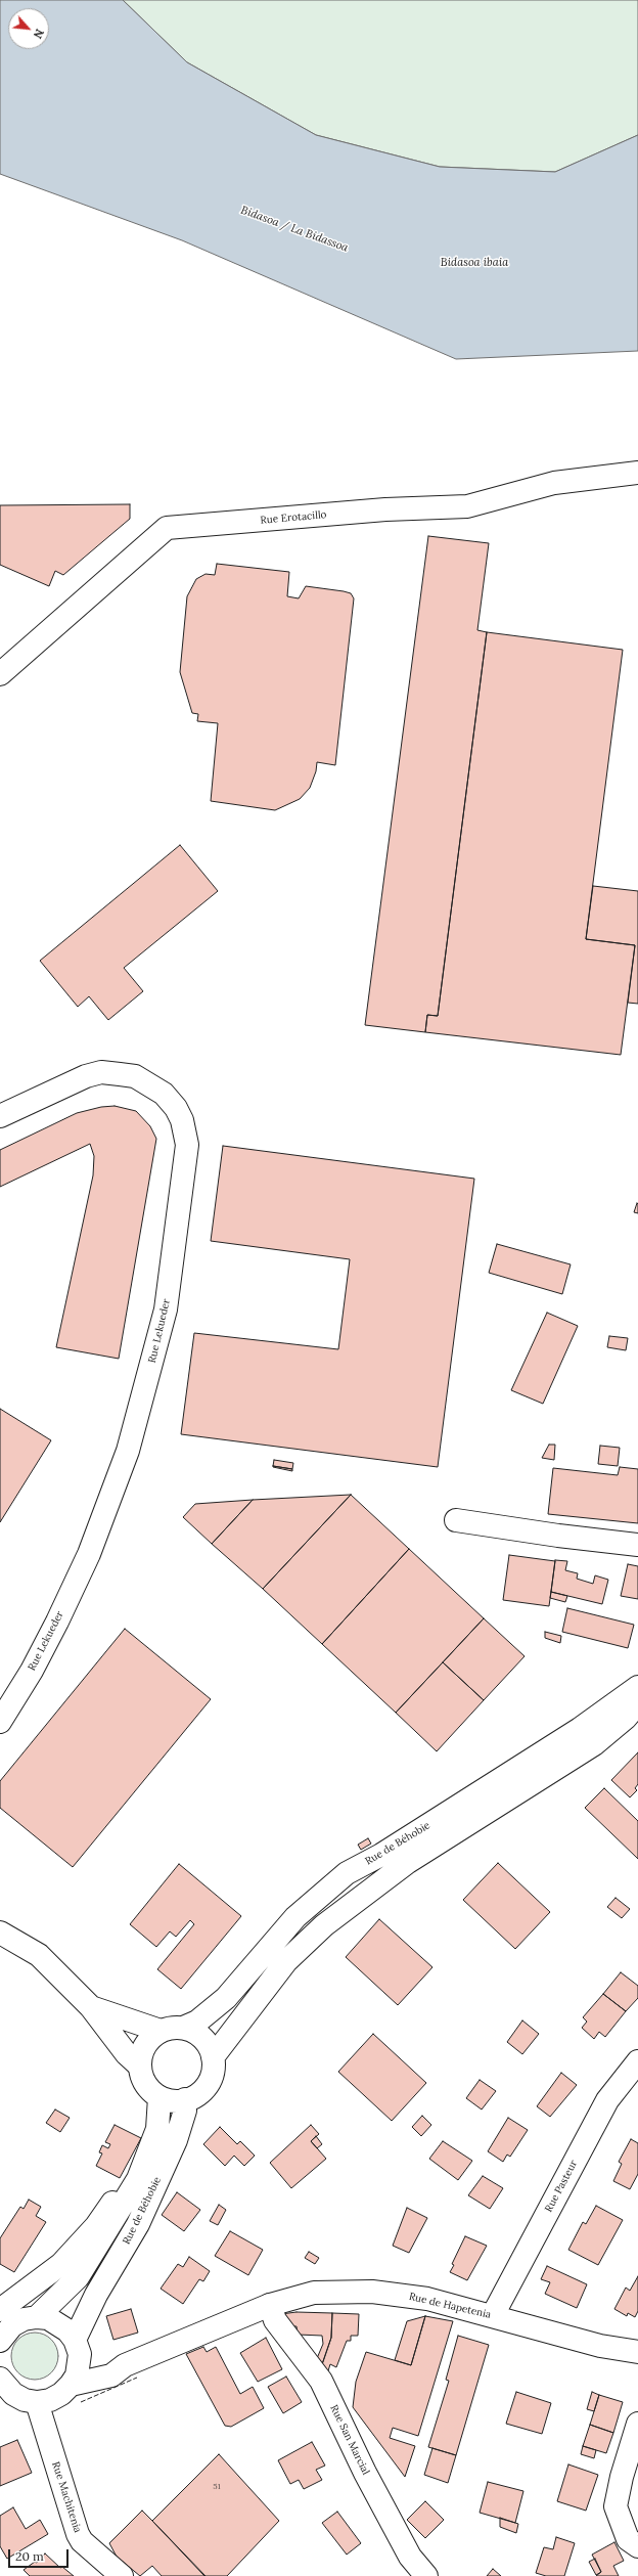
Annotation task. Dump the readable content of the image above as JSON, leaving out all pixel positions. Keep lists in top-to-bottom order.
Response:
{
  "streets": {
    "street": [
      "Rue Erotacillo",
      "Rue Lekueder",
      "Rue de Béhobie",
      "Rue Pasteur",
      "Rue de Hapetenia",
      "Rue San Marcial",
      "Rue Machitenia"
    ]
  },
  "crossings": [
    ["Rue de Béhobie", "Rue de Hapetenia"],
    ["Rue Pasteur", "Rue de Hapetenia"],
    ["Rue de Hapetenia", "Rue San Marcial"]
  ],
  "water": ["Bidasoa / La Bidassoa", "Bidasoa ibaia"],
  "house_numbers": ["51"],
  "scale_bar": "20 m",
  "north": "bottom right"
}
